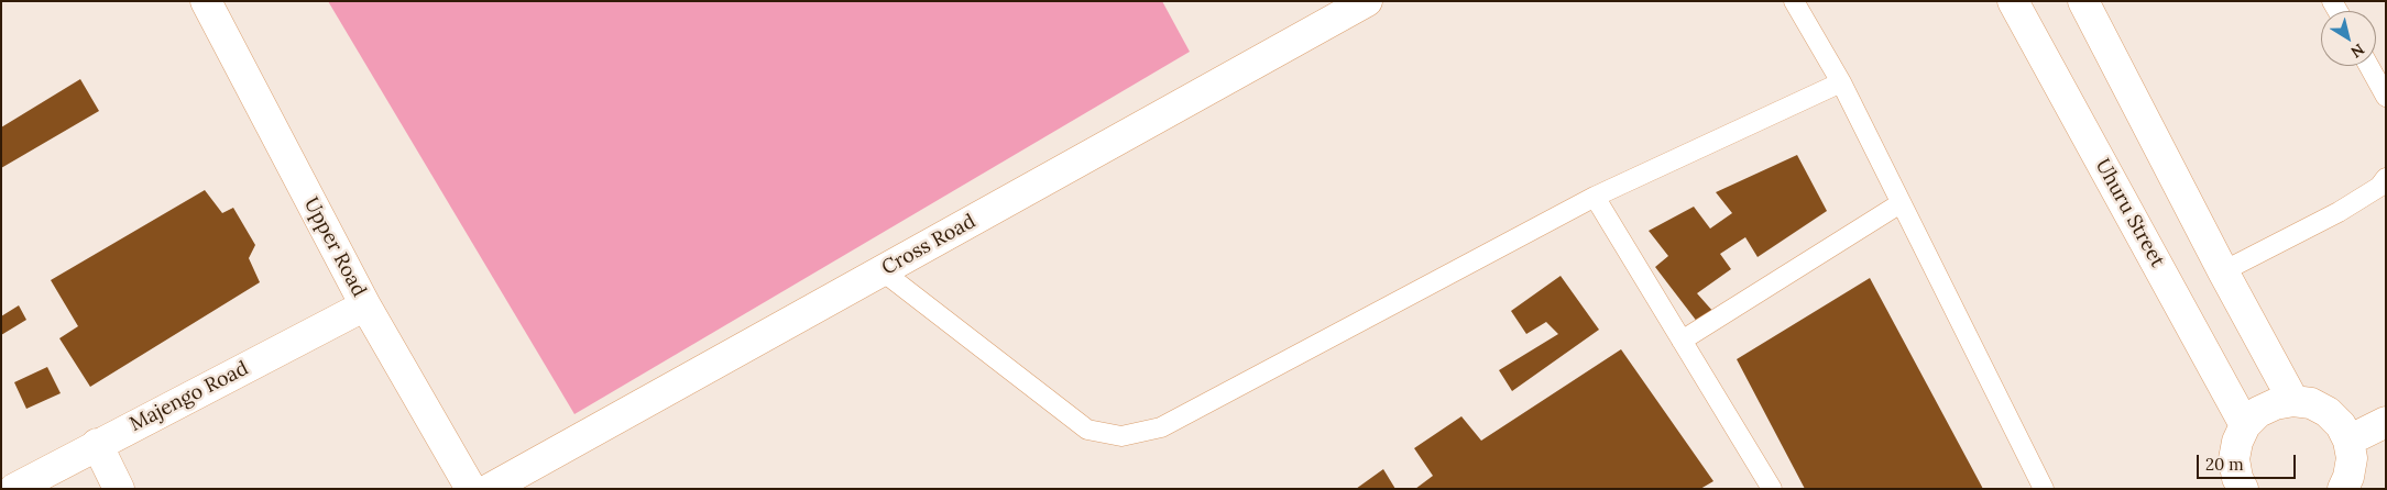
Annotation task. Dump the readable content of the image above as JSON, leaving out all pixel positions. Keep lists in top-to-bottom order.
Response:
{
  "streets": {
    "street": [
      "Uhuru Street",
      "Cross Road",
      "Upper Road",
      "Majengo Road"
    ]
  },
  "crossings": [
    ["Upper Road", "Majengo Road"]
  ],
  "scale_bar": "20 m",
  "north": "bottom right"
}
